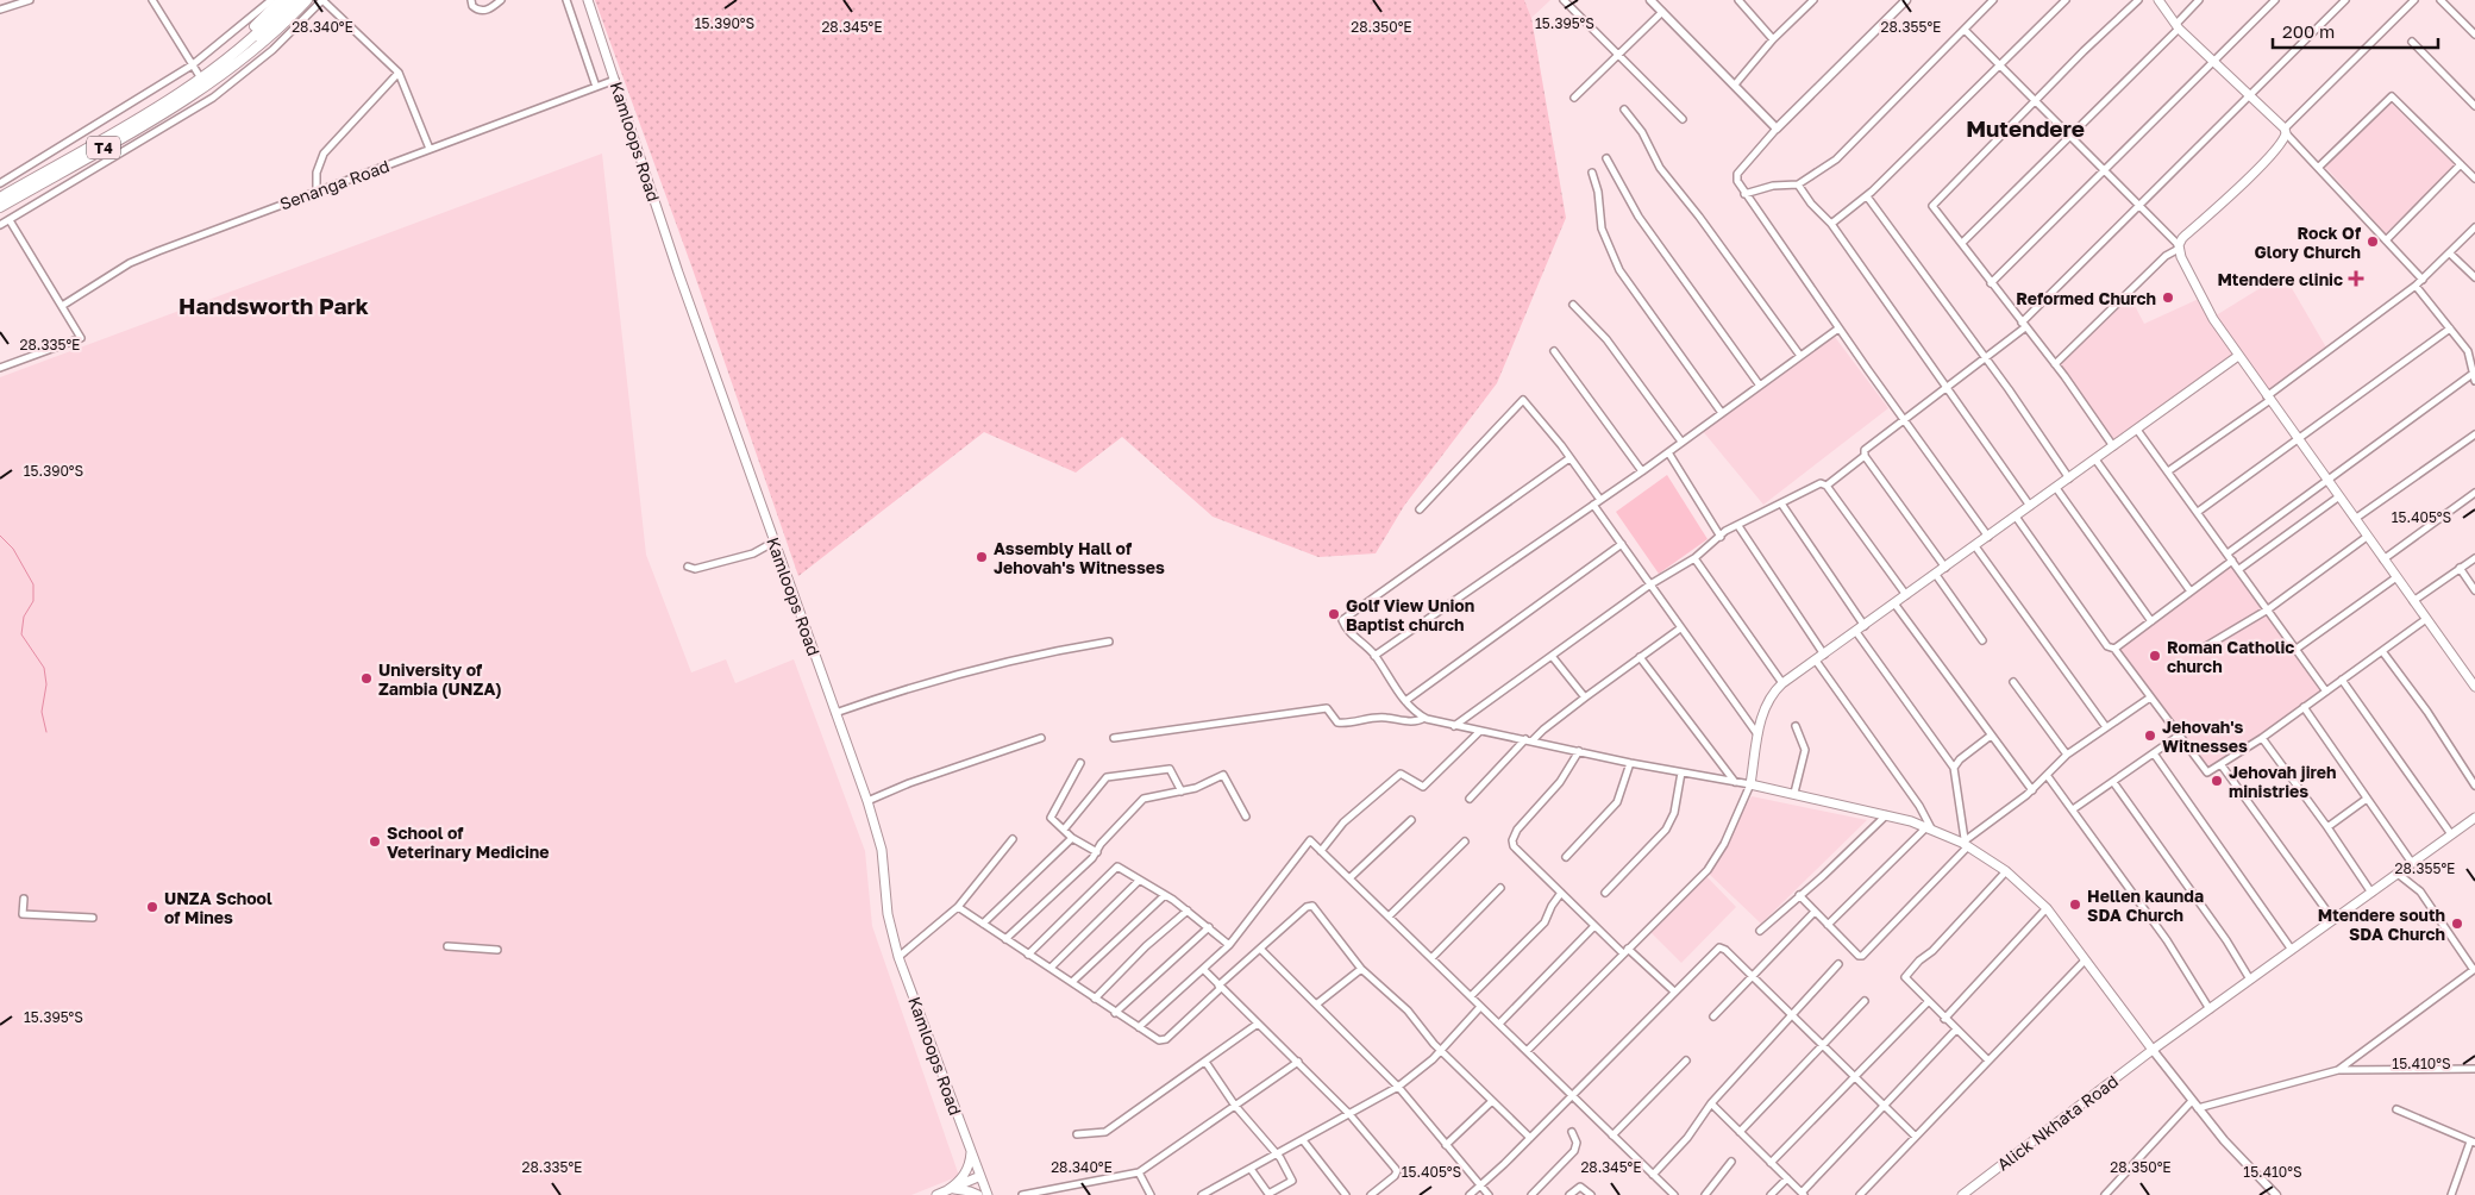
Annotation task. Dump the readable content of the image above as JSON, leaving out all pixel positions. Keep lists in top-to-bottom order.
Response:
{
  "streets": {
    "main road": ["Kamloops Road", "T4", "Alick Nkhata Road"],
    "street": ["Senanga Road"]
  },
  "crossings": [
    ["Kamloops Road", "Senanga Road"]
  ],
  "districts": ["Mutendere", "Handsworth Park"],
  "places": {
    "other": [
      "Rock Of Glory Church",
      "Reformed Church",
      "Assembly Hall of Jehovah's Witnesses",
      "Golf View Union Baptist church",
      "Roman Catholic church",
      "University of Zambia (UNZA)",
      "Jehovah's Witnesses",
      "Jehovah jireh ministries",
      "School of Veterinary Medicine",
      "Hellen kaunda SDA Church",
      "UNZA School of Mines",
      "Mtendere south SDA Church"
    ],
    "health": ["Mtendere clinic"]
  },
  "scale_bar": "200 m",
  "coordinates": [
    "15.390°S",
    "15.395°S",
    "28.340°E",
    "28.345°E",
    "28.350°E",
    "28.355°E",
    "28.335°E",
    "15.405°S",
    "15.410°S"
  ]
}
